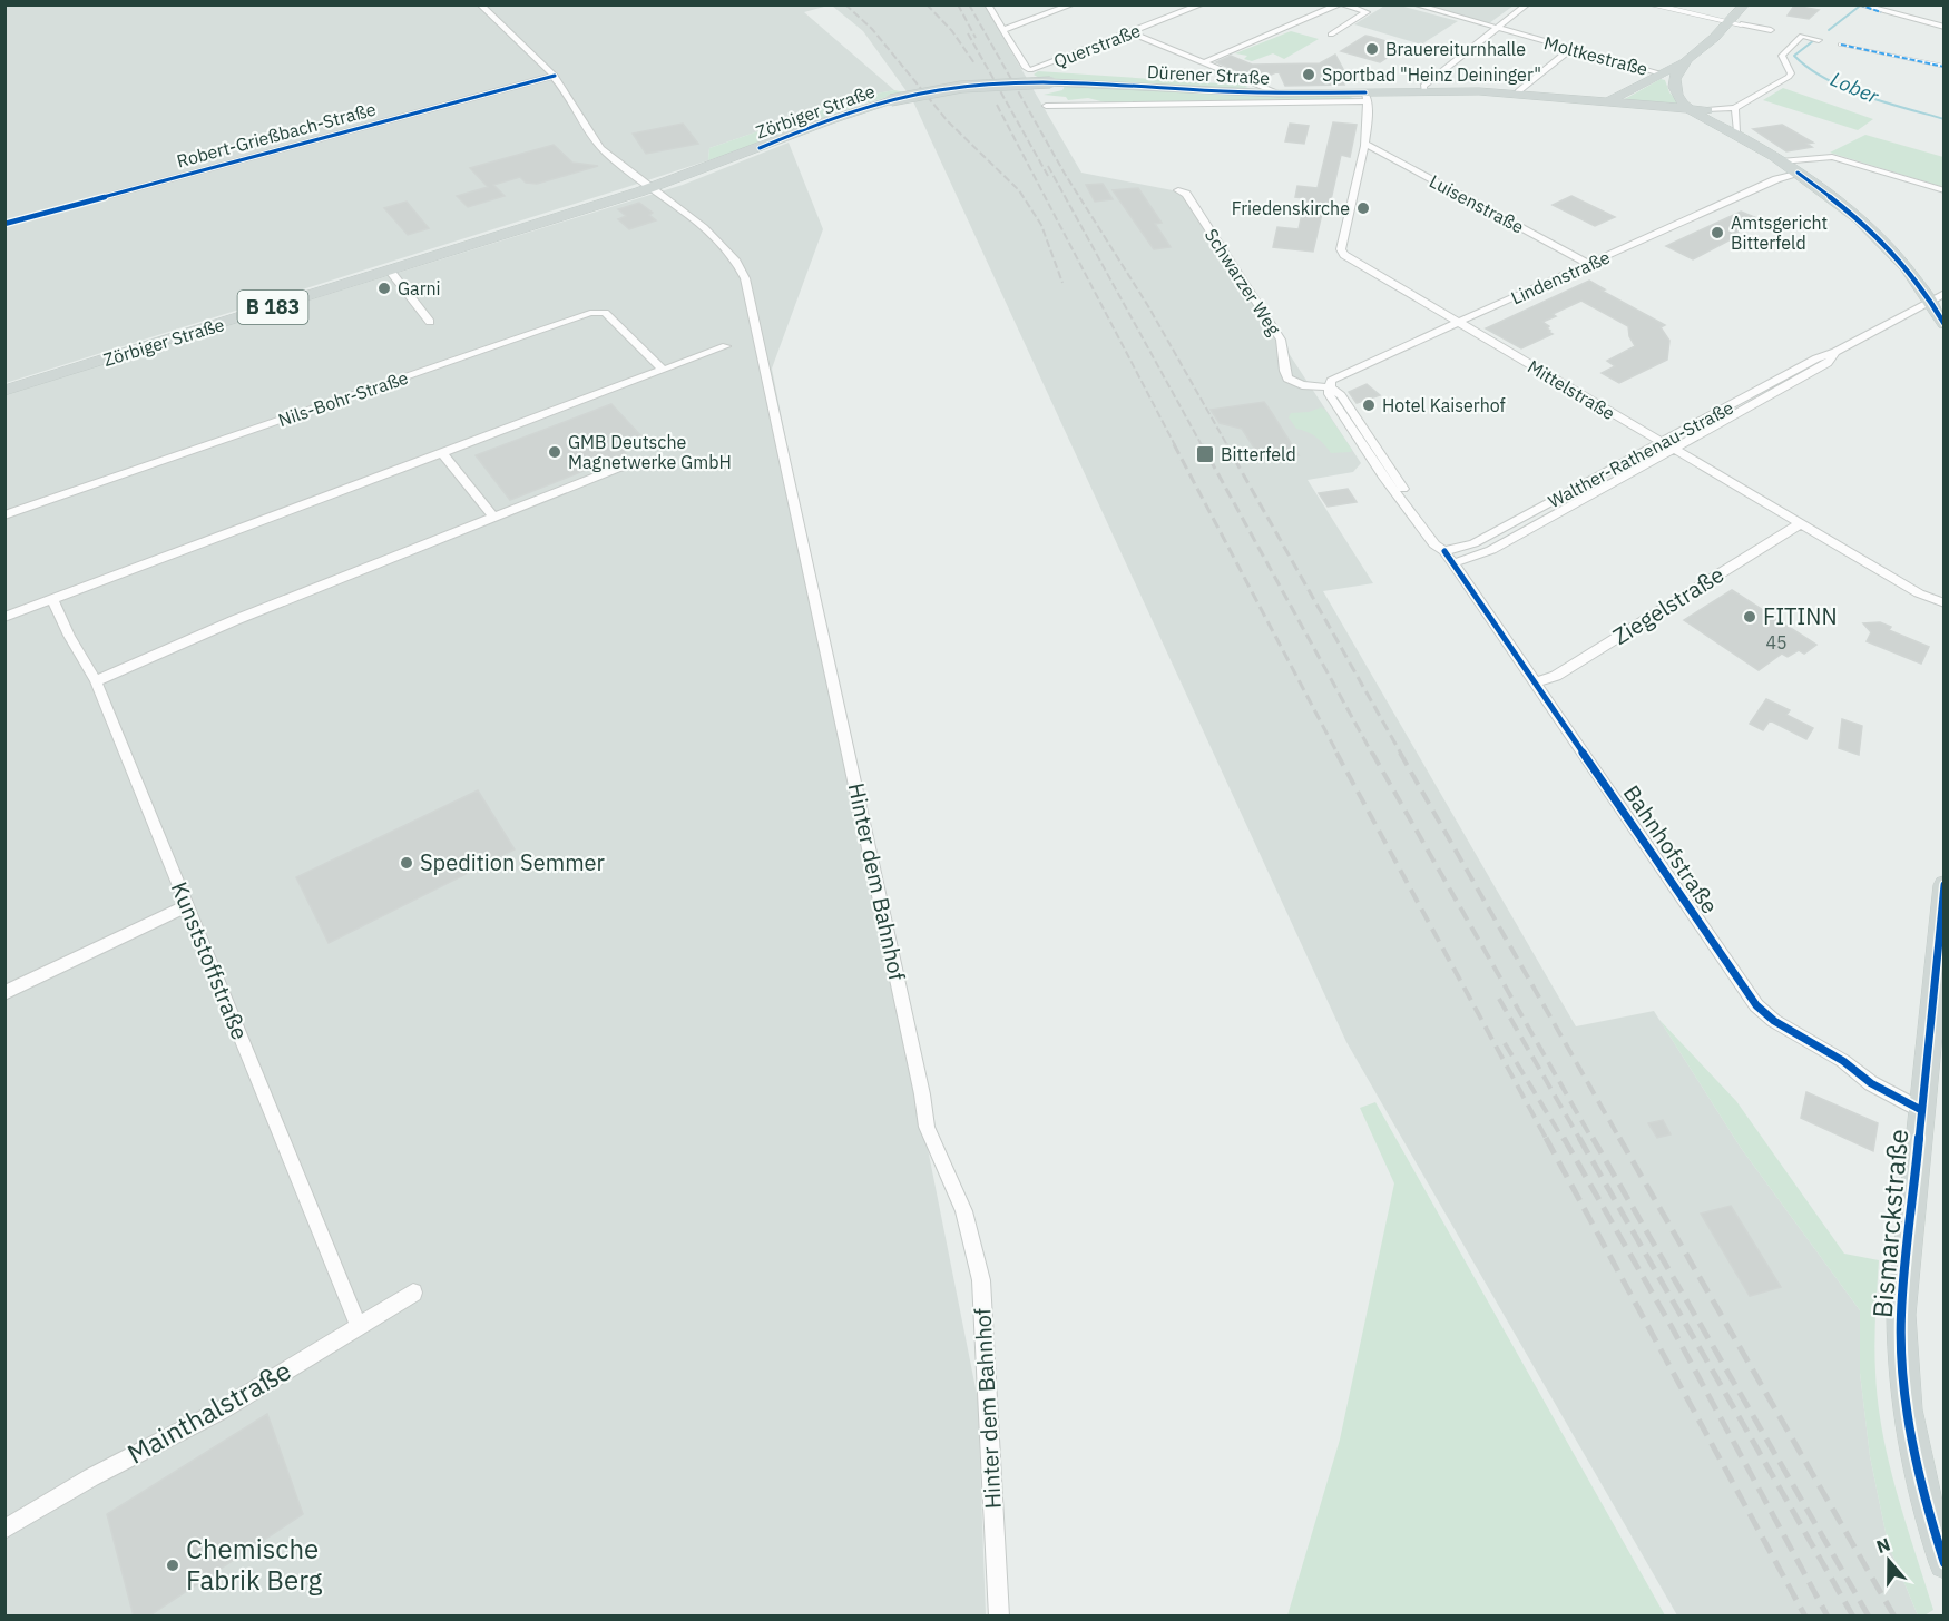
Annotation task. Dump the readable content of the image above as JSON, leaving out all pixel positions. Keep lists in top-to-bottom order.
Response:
{
  "streets": {
    "main road": [
      "Dürener Straße",
      "Zörbiger Straße",
      "B 183",
      "Bismarckstraße"
    ],
    "street": [
      "Querstraße",
      "Moltkestraße",
      "Robert-Grießbach-Straße",
      "Luisenstraße",
      "Lindenstraße",
      "Schwarzer Weg",
      "Mittelstraße",
      "Nils-Bohr-Straße",
      "Walther-Rathenau-Straße",
      "Ziegelstraße",
      "Bahnhofstraße",
      "Hinter dem Bahnhof",
      "Kunststoffstraße",
      "Mainthalstraße"
    ]
  },
  "crossings": [
    ["Dürener Straße", "Zörbiger Straße"],
    ["Dürener Straße", "Mittelstraße"],
    ["Zörbiger Straße", "Hinter dem Bahnhof"],
    ["Robert-Grießbach-Straße", "Hinter dem Bahnhof"],
    ["Luisenstraße", "Lindenstraße"],
    ["Luisenstraße", "Mittelstraße"],
    ["Lindenstraße", "Schwarzer Weg"],
    ["Lindenstraße", "Mittelstraße"],
    ["Lindenstraße", "Bahnhofstraße"],
    ["Schwarzer Weg", "Bahnhofstraße"],
    ["Mittelstraße", "Walther-Rathenau-Straße"],
    ["Mittelstraße", "Ziegelstraße"],
    ["Walther-Rathenau-Straße", "Bahnhofstraße"],
    ["Ziegelstraße", "Bahnhofstraße"],
    ["Bahnhofstraße", "Bismarckstraße"],
    ["Kunststoffstraße", "Mainthalstraße"]
  ],
  "water": ["Lober"],
  "places": {
    "other": [
      "Brauereiturnhalle",
      "Sportbad \"Heinz Deininger\"",
      "Friedenskirche",
      "Amtsgericht Bitterfeld",
      "Garni",
      "Hotel Kaiserhof",
      "GMB Deutsche Magnetwerke GmbH",
      "FITINN",
      "Spedition Semmer",
      "Chemische Fabrik Berg"
    ],
    "transit": ["Bitterfeld"]
  },
  "house_numbers": ["45"],
  "north": "top"
}
